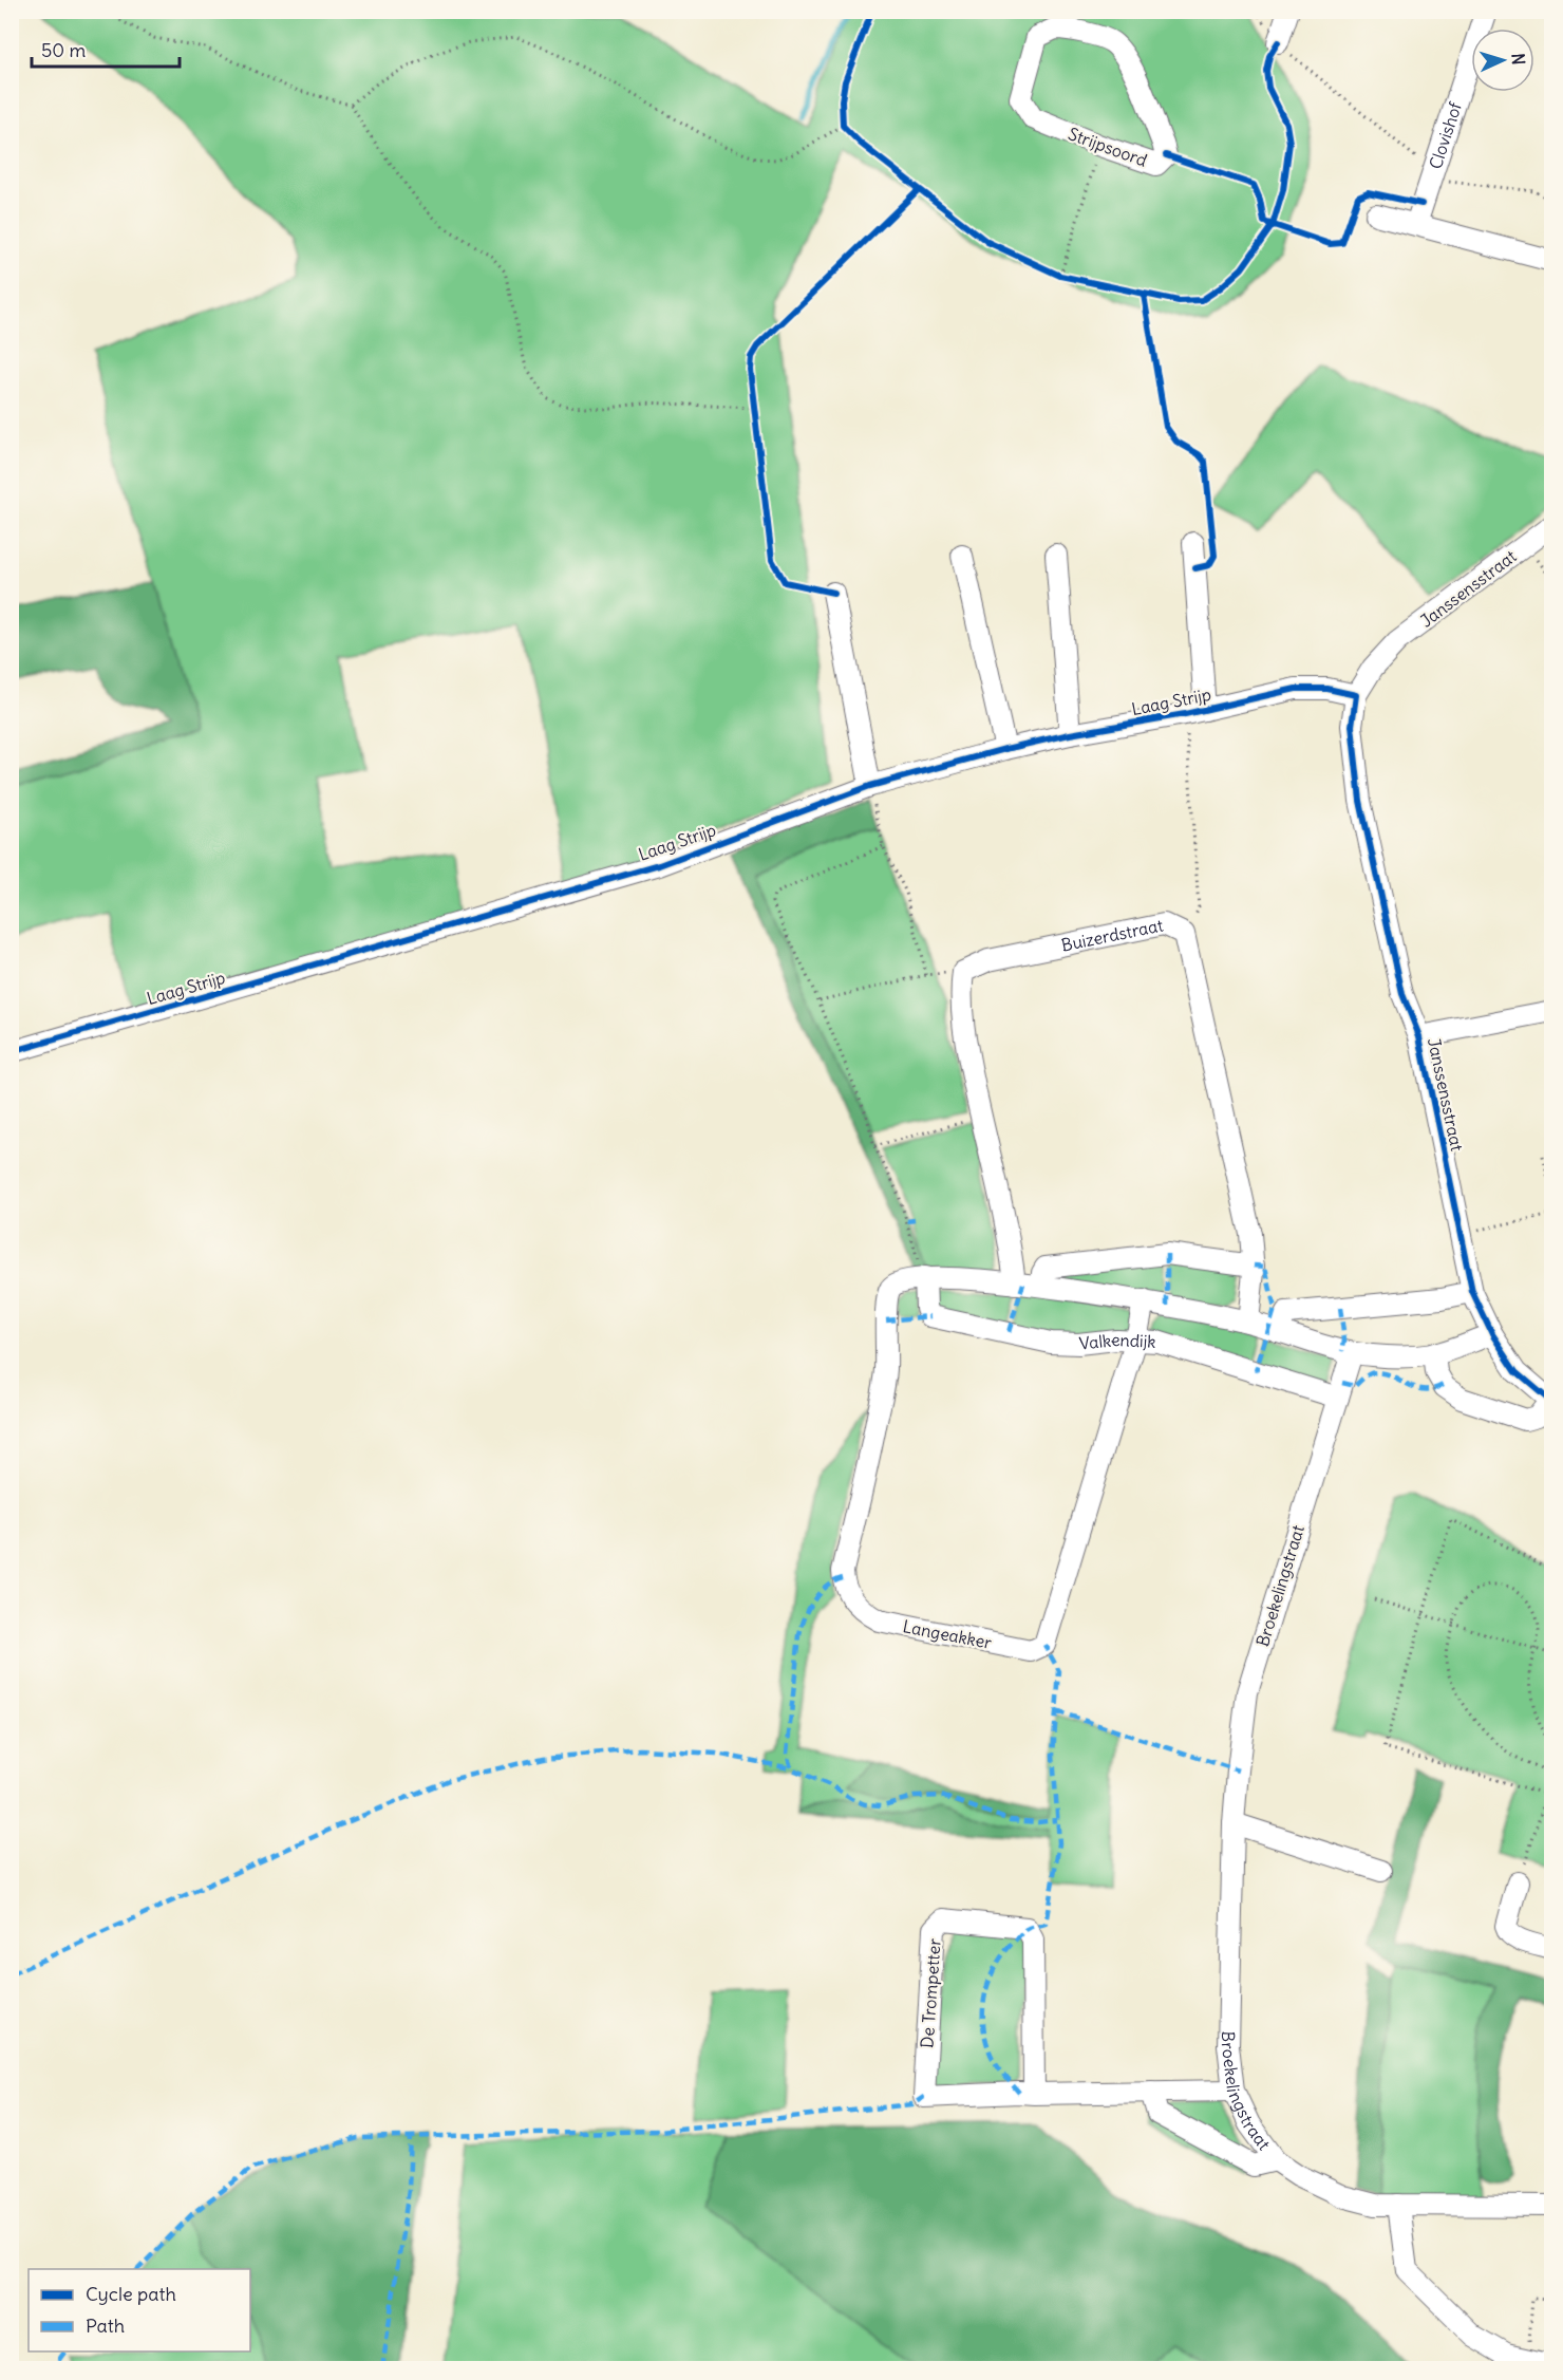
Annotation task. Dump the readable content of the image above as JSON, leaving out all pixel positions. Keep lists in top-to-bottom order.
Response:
{
  "streets": {
    "street": [
      "Clovishof",
      "Strijpsoord",
      "Janssensstraat",
      "Laag Strijp",
      "Buizerdstraat",
      "Valkendijk",
      "Broekelingstraat",
      "Langeakker",
      "De Trompetter"
    ]
  },
  "crossings": [
    ["Janssensstraat", "Laag Strijp"],
    ["Valkendijk", "Broekelingstraat"],
    ["Valkendijk", "Langeakker"],
    ["Broekelingstraat", "De Trompetter"]
  ],
  "legend": ["Cycle path", "Path"],
  "scale_bar": "50 m",
  "north": "right"
}
